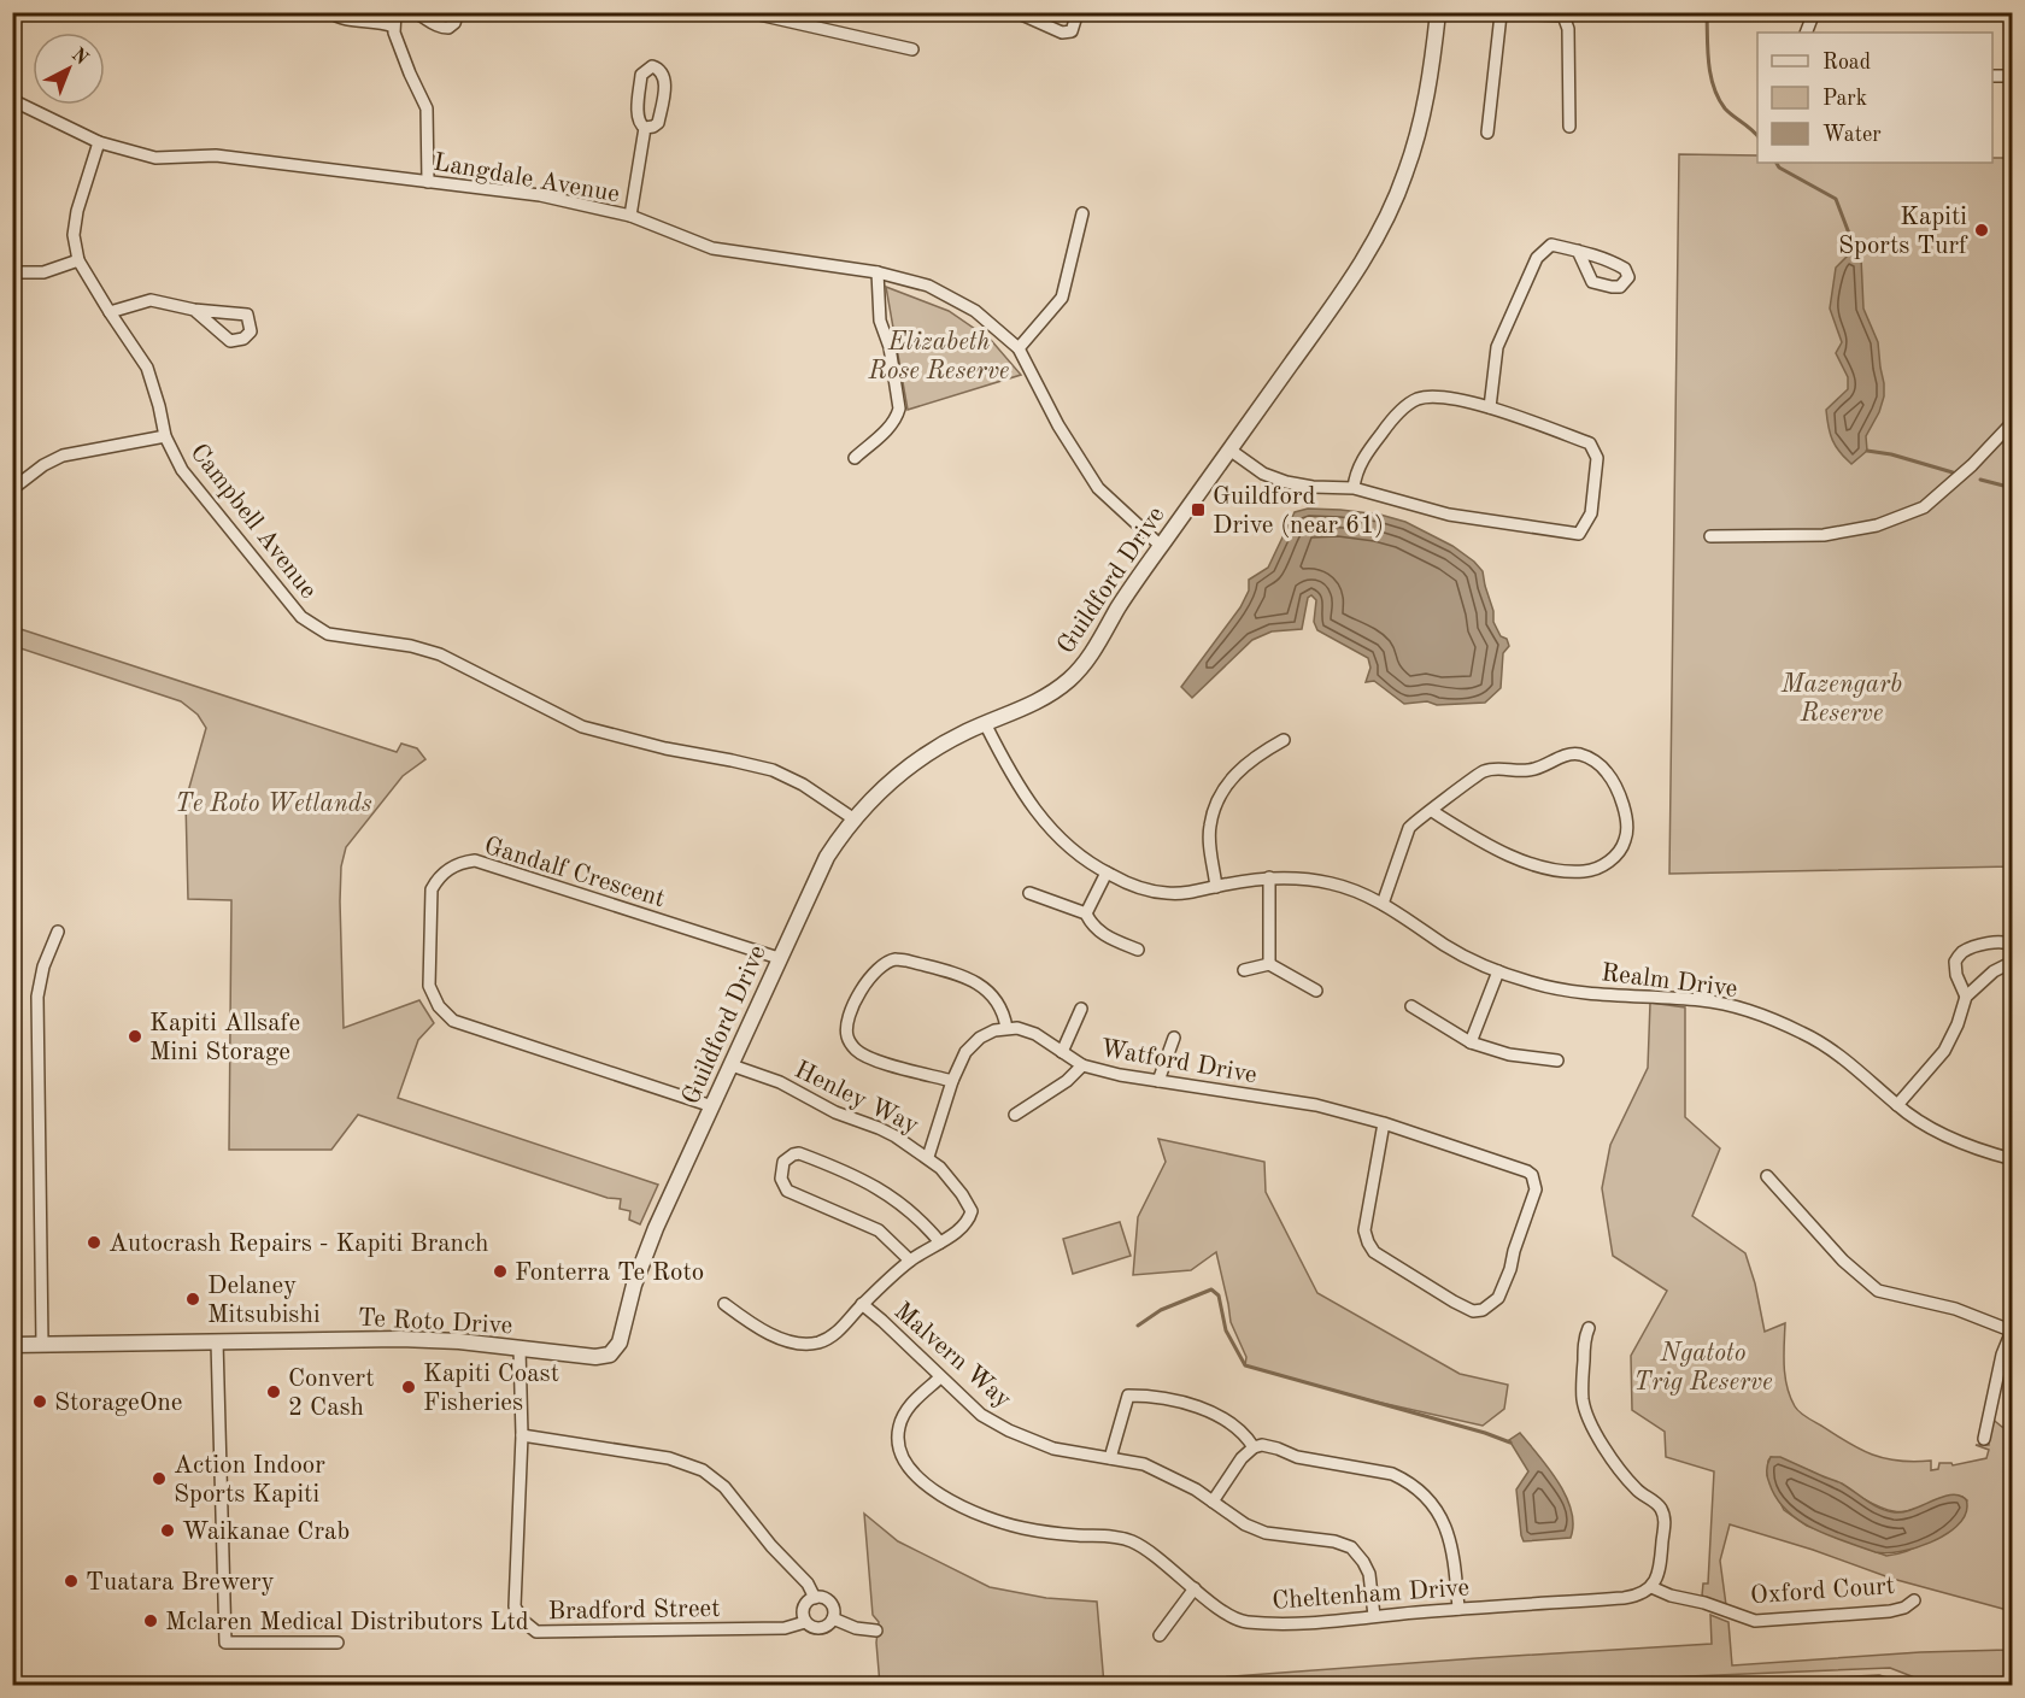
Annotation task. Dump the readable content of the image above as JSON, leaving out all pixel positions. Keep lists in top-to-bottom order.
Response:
{
  "streets": {
    "street": [
      "Langdale Avenue",
      "Campbell Avenue",
      "Guildford Drive",
      "Gandalf Crescent",
      "Realm Drive",
      "Watford Drive",
      "Henley Way",
      "Te Roto Drive",
      "Malvern Way",
      "Oxford Court",
      "Cheltenham Drive",
      "Bradford Street"
    ]
  },
  "crossings": [
    ["Langdale Avenue", "Campbell Avenue"],
    ["Langdale Avenue", "Guildford Drive"],
    ["Campbell Avenue", "Guildford Drive"],
    ["Guildford Drive", "Gandalf Crescent"],
    ["Guildford Drive", "Realm Drive"],
    ["Guildford Drive", "Henley Way"],
    ["Guildford Drive", "Te Roto Drive"],
    ["Te Roto Drive", "Bradford Street"],
    ["Malvern Way", "Cheltenham Drive"],
    ["Oxford Court", "Cheltenham Drive"]
  ],
  "parks": [
    "Elizabeth Rose Reserve",
    "Mazengarb Reserve",
    "Te Roto Wetlands",
    "Ngatoto Trig Reserve"
  ],
  "places": {
    "other": [
      "Kapiti Sports Turf",
      "Kapiti Allsafe Mini Storage",
      "Autocrash Repairs - Kapiti Branch",
      "Fonterra Te Roto",
      "Delaney Mitsubishi",
      "Kapiti Coast Fisheries",
      "Convert 2 Cash",
      "StorageOne",
      "Action Indoor Sports Kapiti",
      "Waikanae Crab",
      "Tuatara Brewery",
      "Mclaren Medical Distributors Ltd"
    ],
    "transit": ["Guildford Drive (near 61)"]
  },
  "legend": ["Road", "Park", "Water"],
  "north": "top right"
}
